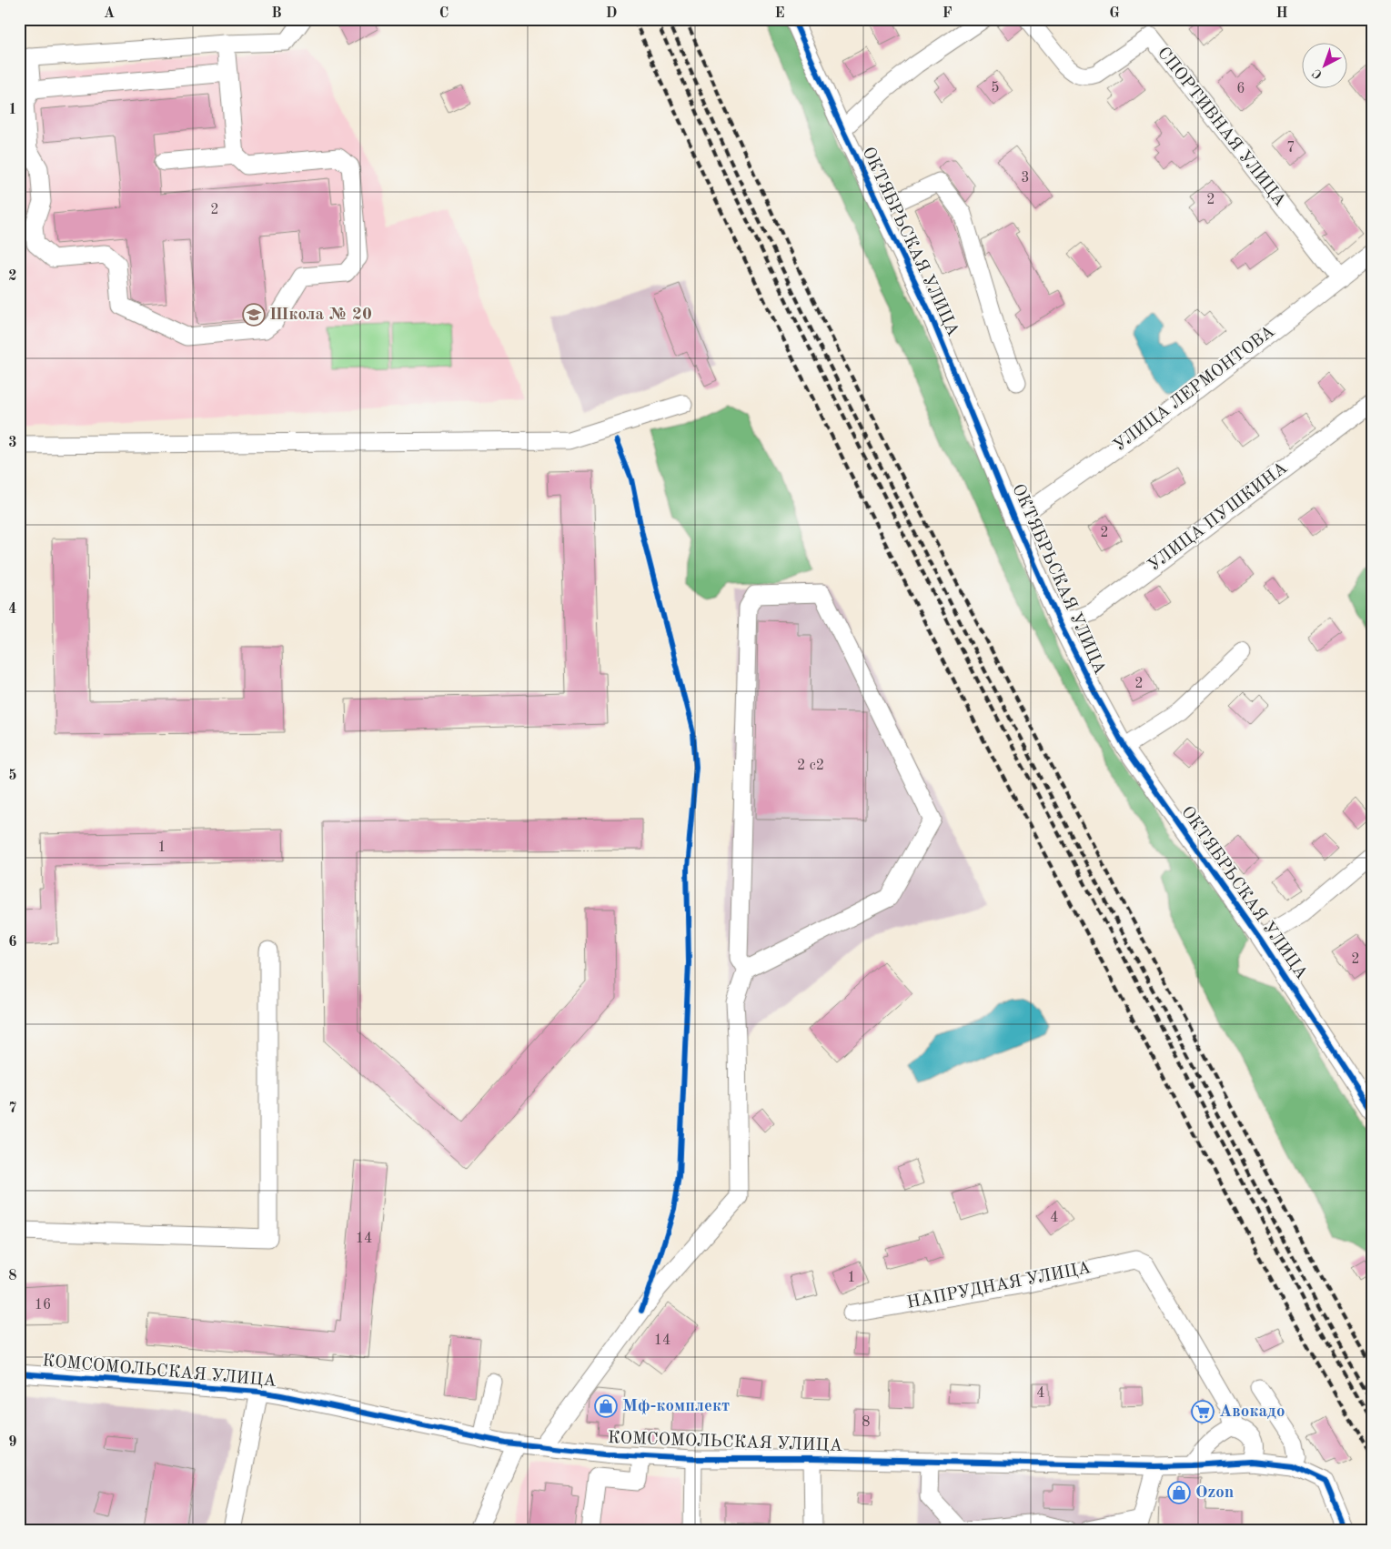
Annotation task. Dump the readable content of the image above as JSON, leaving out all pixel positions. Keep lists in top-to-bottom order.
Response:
{
  "streets": {
    "street": [
      "СПОРТИВНАЯ УЛИЦА",
      "ОКТЯБРЬСКАЯ УЛИЦА",
      "УЛИЦА ЛЕРМОНТОВА",
      "УЛИЦА ПУШКИНА",
      "НАПРУДНАЯ УЛИЦА",
      "КОМСОМОЛЬСКАЯ УЛИЦА"
    ]
  },
  "crossings": [
    ["СПОРТИВНАЯ УЛИЦА", "УЛИЦА ЛЕРМОНТОВА"],
    ["ОКТЯБРЬСКАЯ УЛИЦА", "УЛИЦА ЛЕРМОНТОВА"],
    ["ОКТЯБРЬСКАЯ УЛИЦА", "УЛИЦА ПУШКИНА"]
  ],
  "places": {
    "school or university": ["Школа № 20"],
    "shop": ["Мф-комплект", "Ozon"],
    "supermarket": ["Авокадо"]
  },
  "house_numbers": [
    "5",
    "6",
    "7",
    "3",
    "2",
    "2",
    "2",
    "2",
    "2 с2",
    "1",
    "2",
    "4",
    "14",
    "1",
    "16",
    "14",
    "4",
    "8"
  ],
  "north": "bottom left",
  "grid": {
    "columns": [
      "A",
      "B",
      "C",
      "D",
      "E",
      "F",
      "G",
      "H"
    ],
    "rows": [
      "1",
      "2",
      "3",
      "4",
      "5",
      "6",
      "7",
      "8",
      "9"
    ]
  }
}
